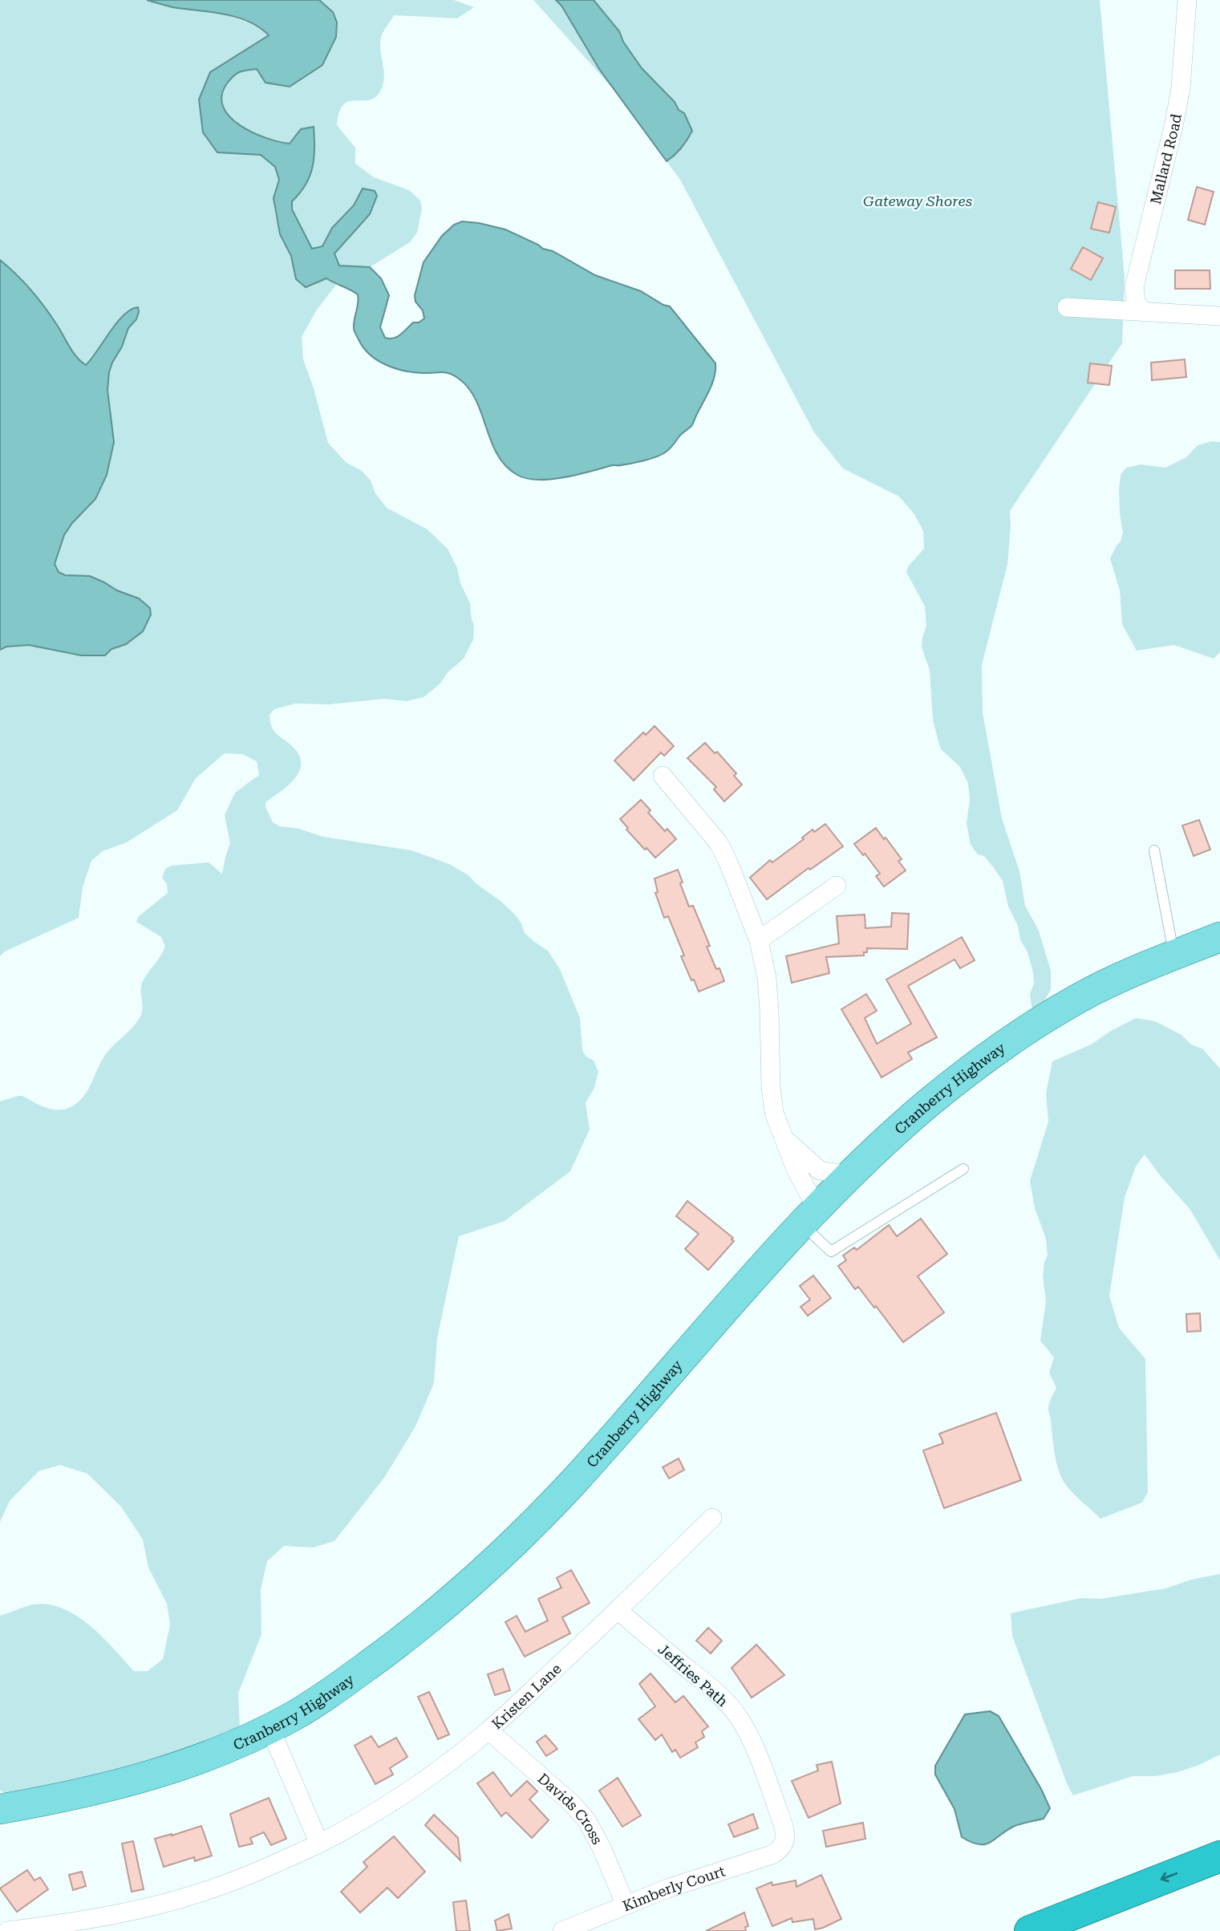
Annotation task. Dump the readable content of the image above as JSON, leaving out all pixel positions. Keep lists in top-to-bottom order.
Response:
{
  "streets": {
    "main road": ["Cranberry Highway"],
    "street": [
      "Mallard Road",
      "Jeffries Path",
      "Kristen Lane",
      "Davids Cross",
      "Kimberly Court"
    ]
  },
  "crossings": [
    ["Jeffries Path", "Kristen Lane"],
    ["Jeffries Path", "Kimberly Court"],
    ["Kristen Lane", "Davids Cross"],
    ["Davids Cross", "Kimberly Court"]
  ],
  "parks": ["Gateway Shores"]
}
